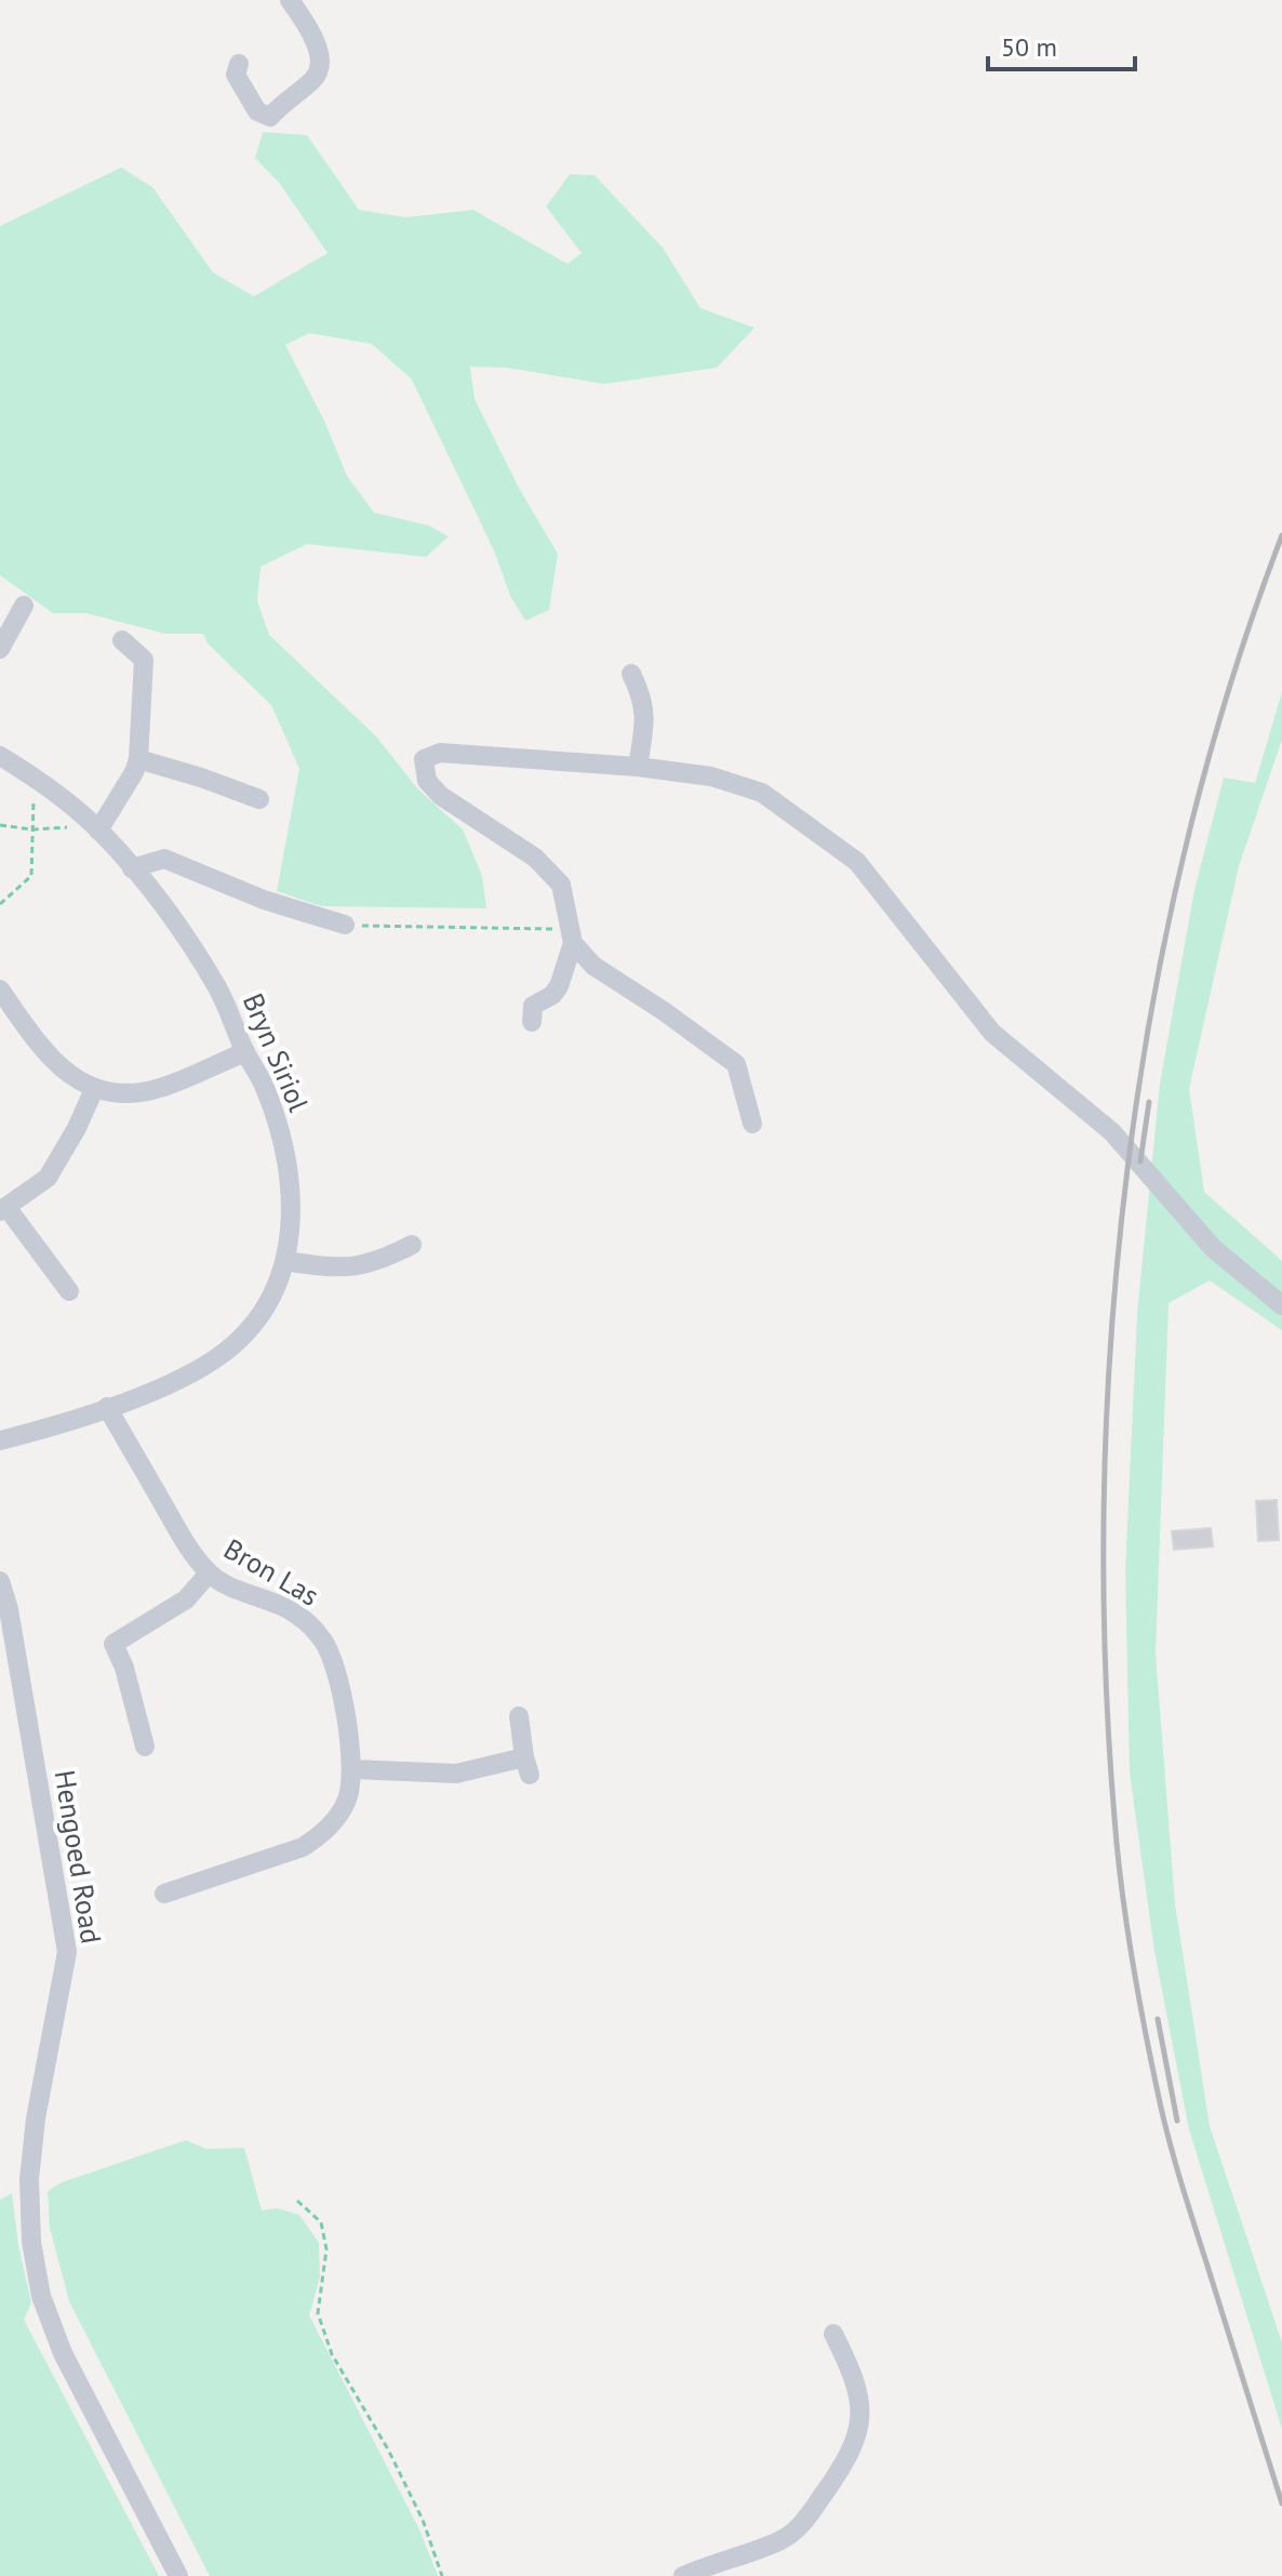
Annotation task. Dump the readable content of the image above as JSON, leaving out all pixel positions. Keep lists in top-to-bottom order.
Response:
{
  "streets": {
    "street": ["Bryn Siriol", "Bron Las", "Hengoed Road"]
  },
  "crossings": [
    ["Bryn Siriol", "Bron Las"]
  ],
  "scale_bar": "50 m"
}
